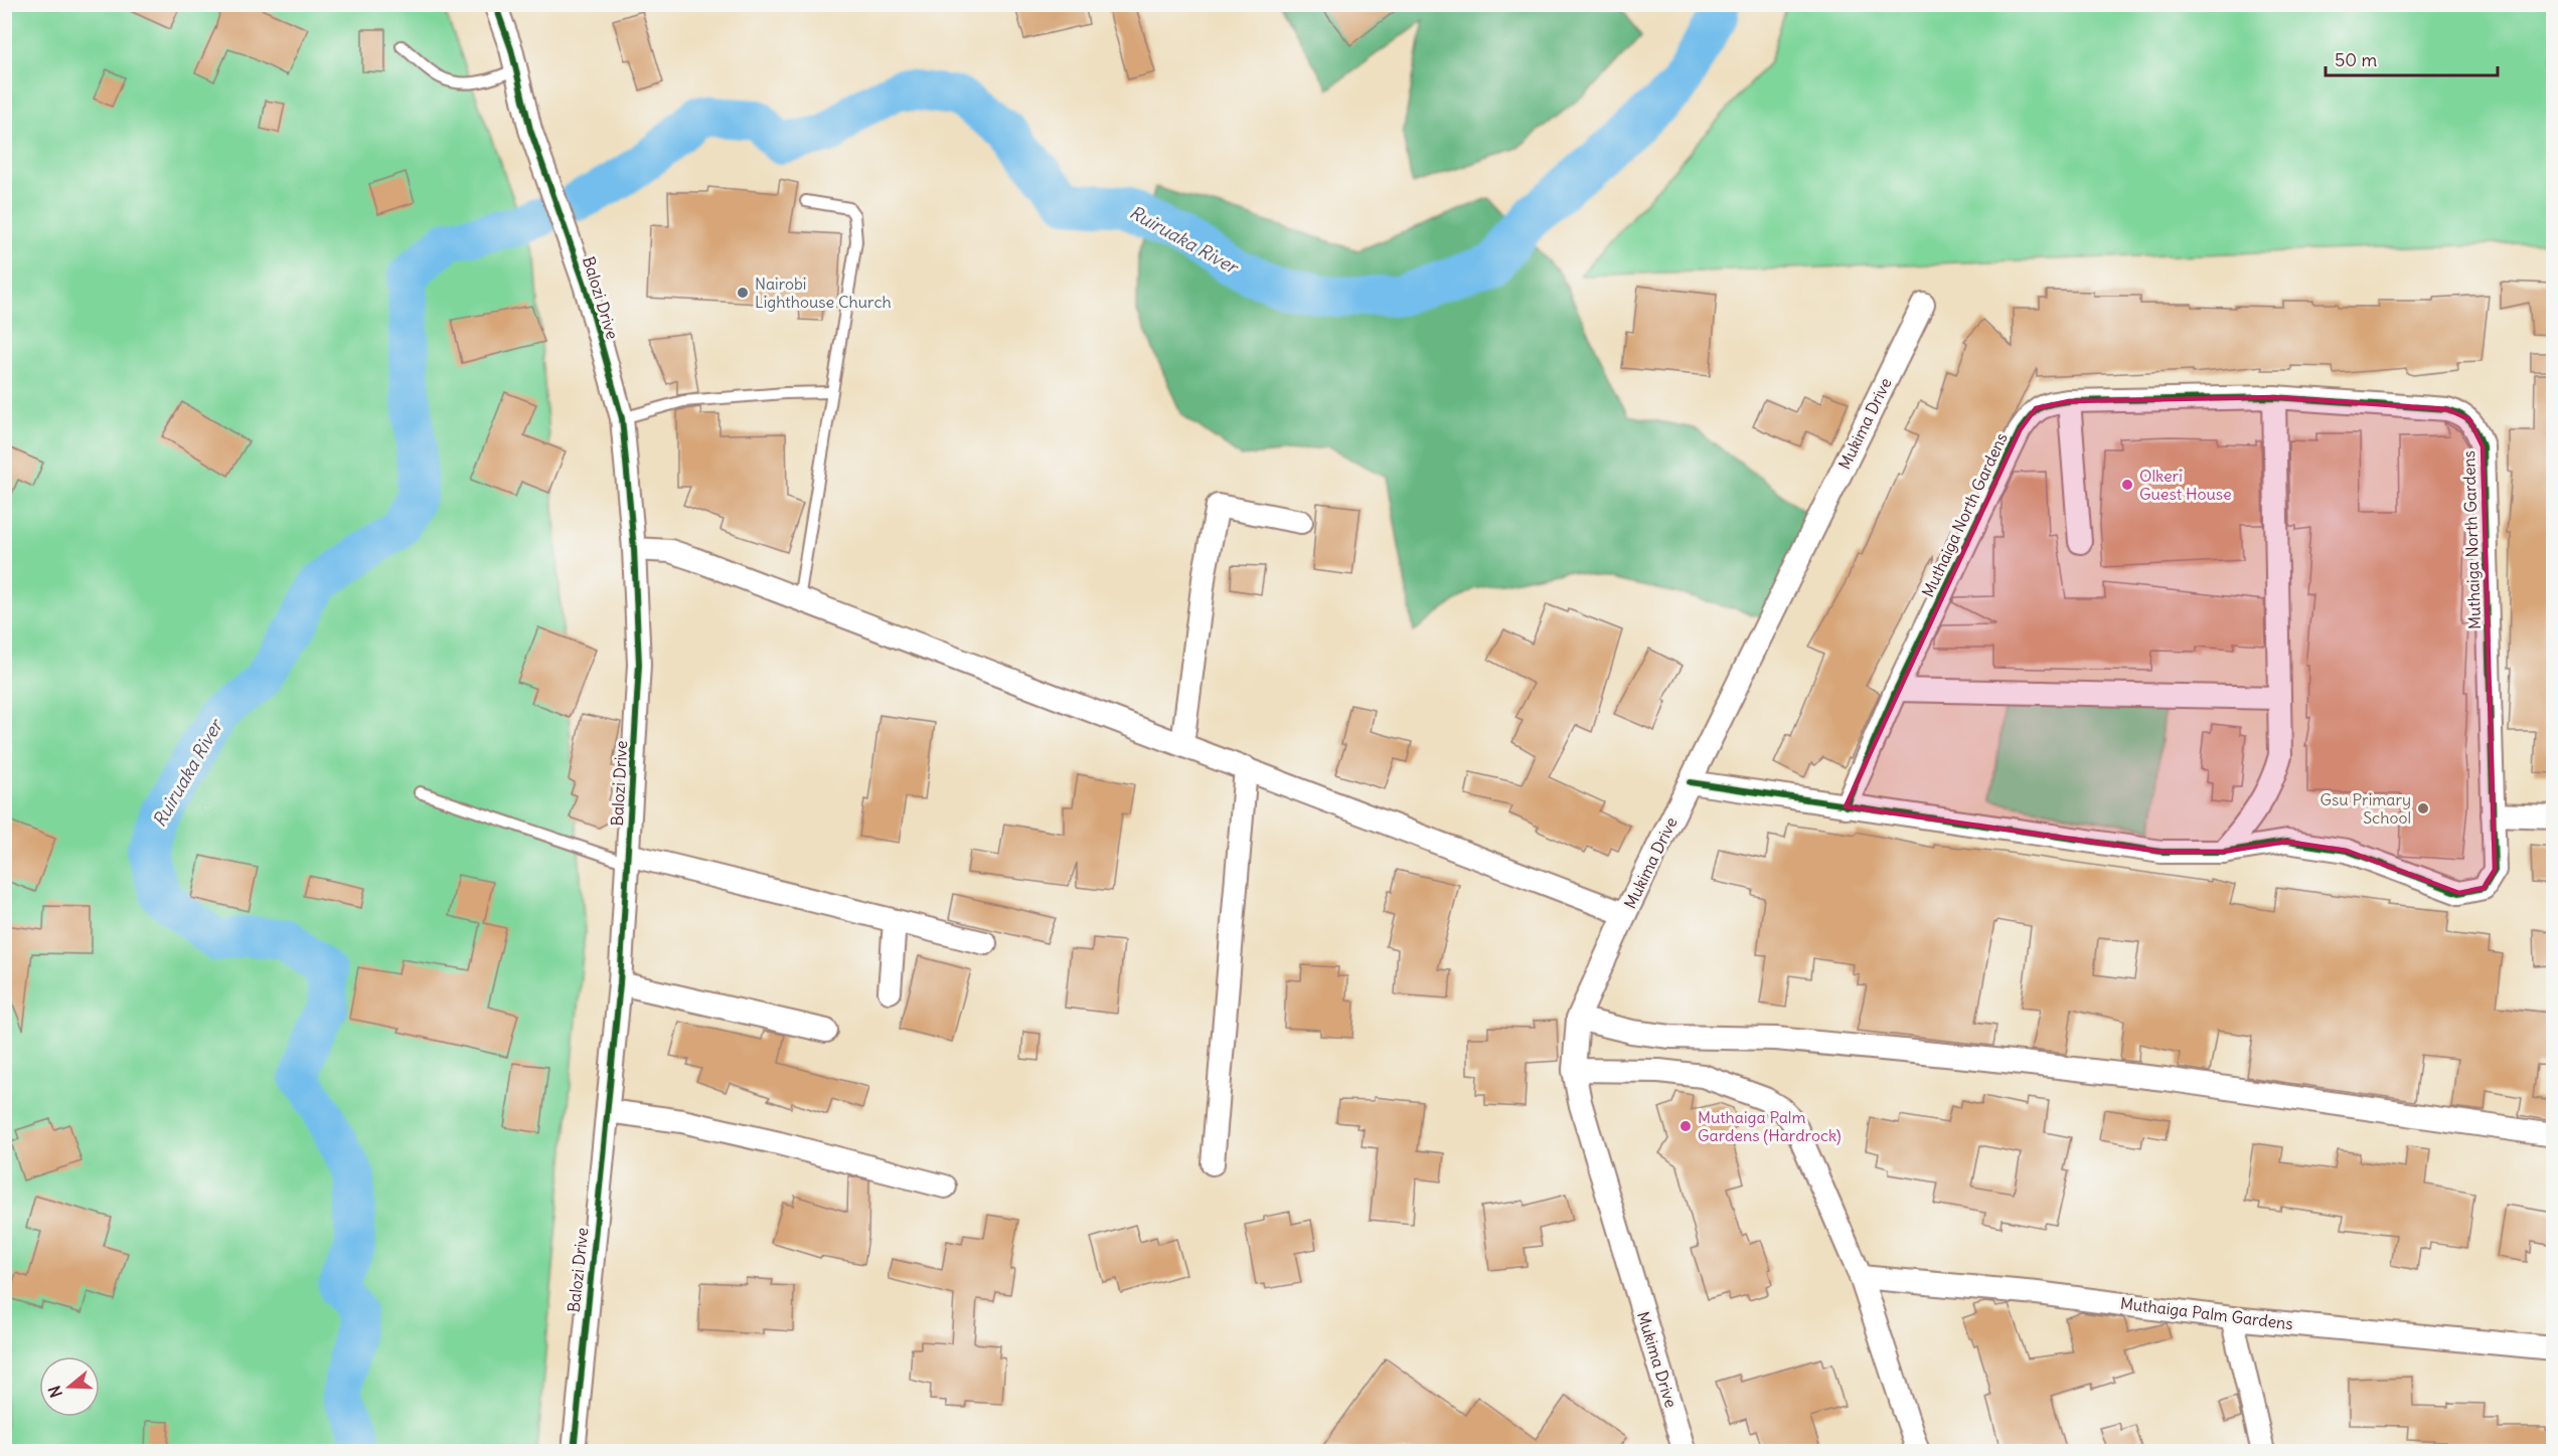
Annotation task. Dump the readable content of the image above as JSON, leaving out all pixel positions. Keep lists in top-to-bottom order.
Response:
{
  "streets": {
    "street": [
      "Balozi Drive",
      "Mukima Drive",
      "Muthaiga North Gardens",
      "Muthaiga Palm Gardens"
    ]
  },
  "crossings": [
    ["Mukima Drive", "Muthaiga North Gardens"]
  ],
  "water": ["Ruiruaka River"],
  "places": [
    "Nairobi Lighthouse Church",
    "Olkeri Guest House",
    "Gsu Primary School",
    "Muthaiga Palm Gardens (Hardrock)"
  ],
  "scale_bar": "50 m",
  "north": "left"
}
